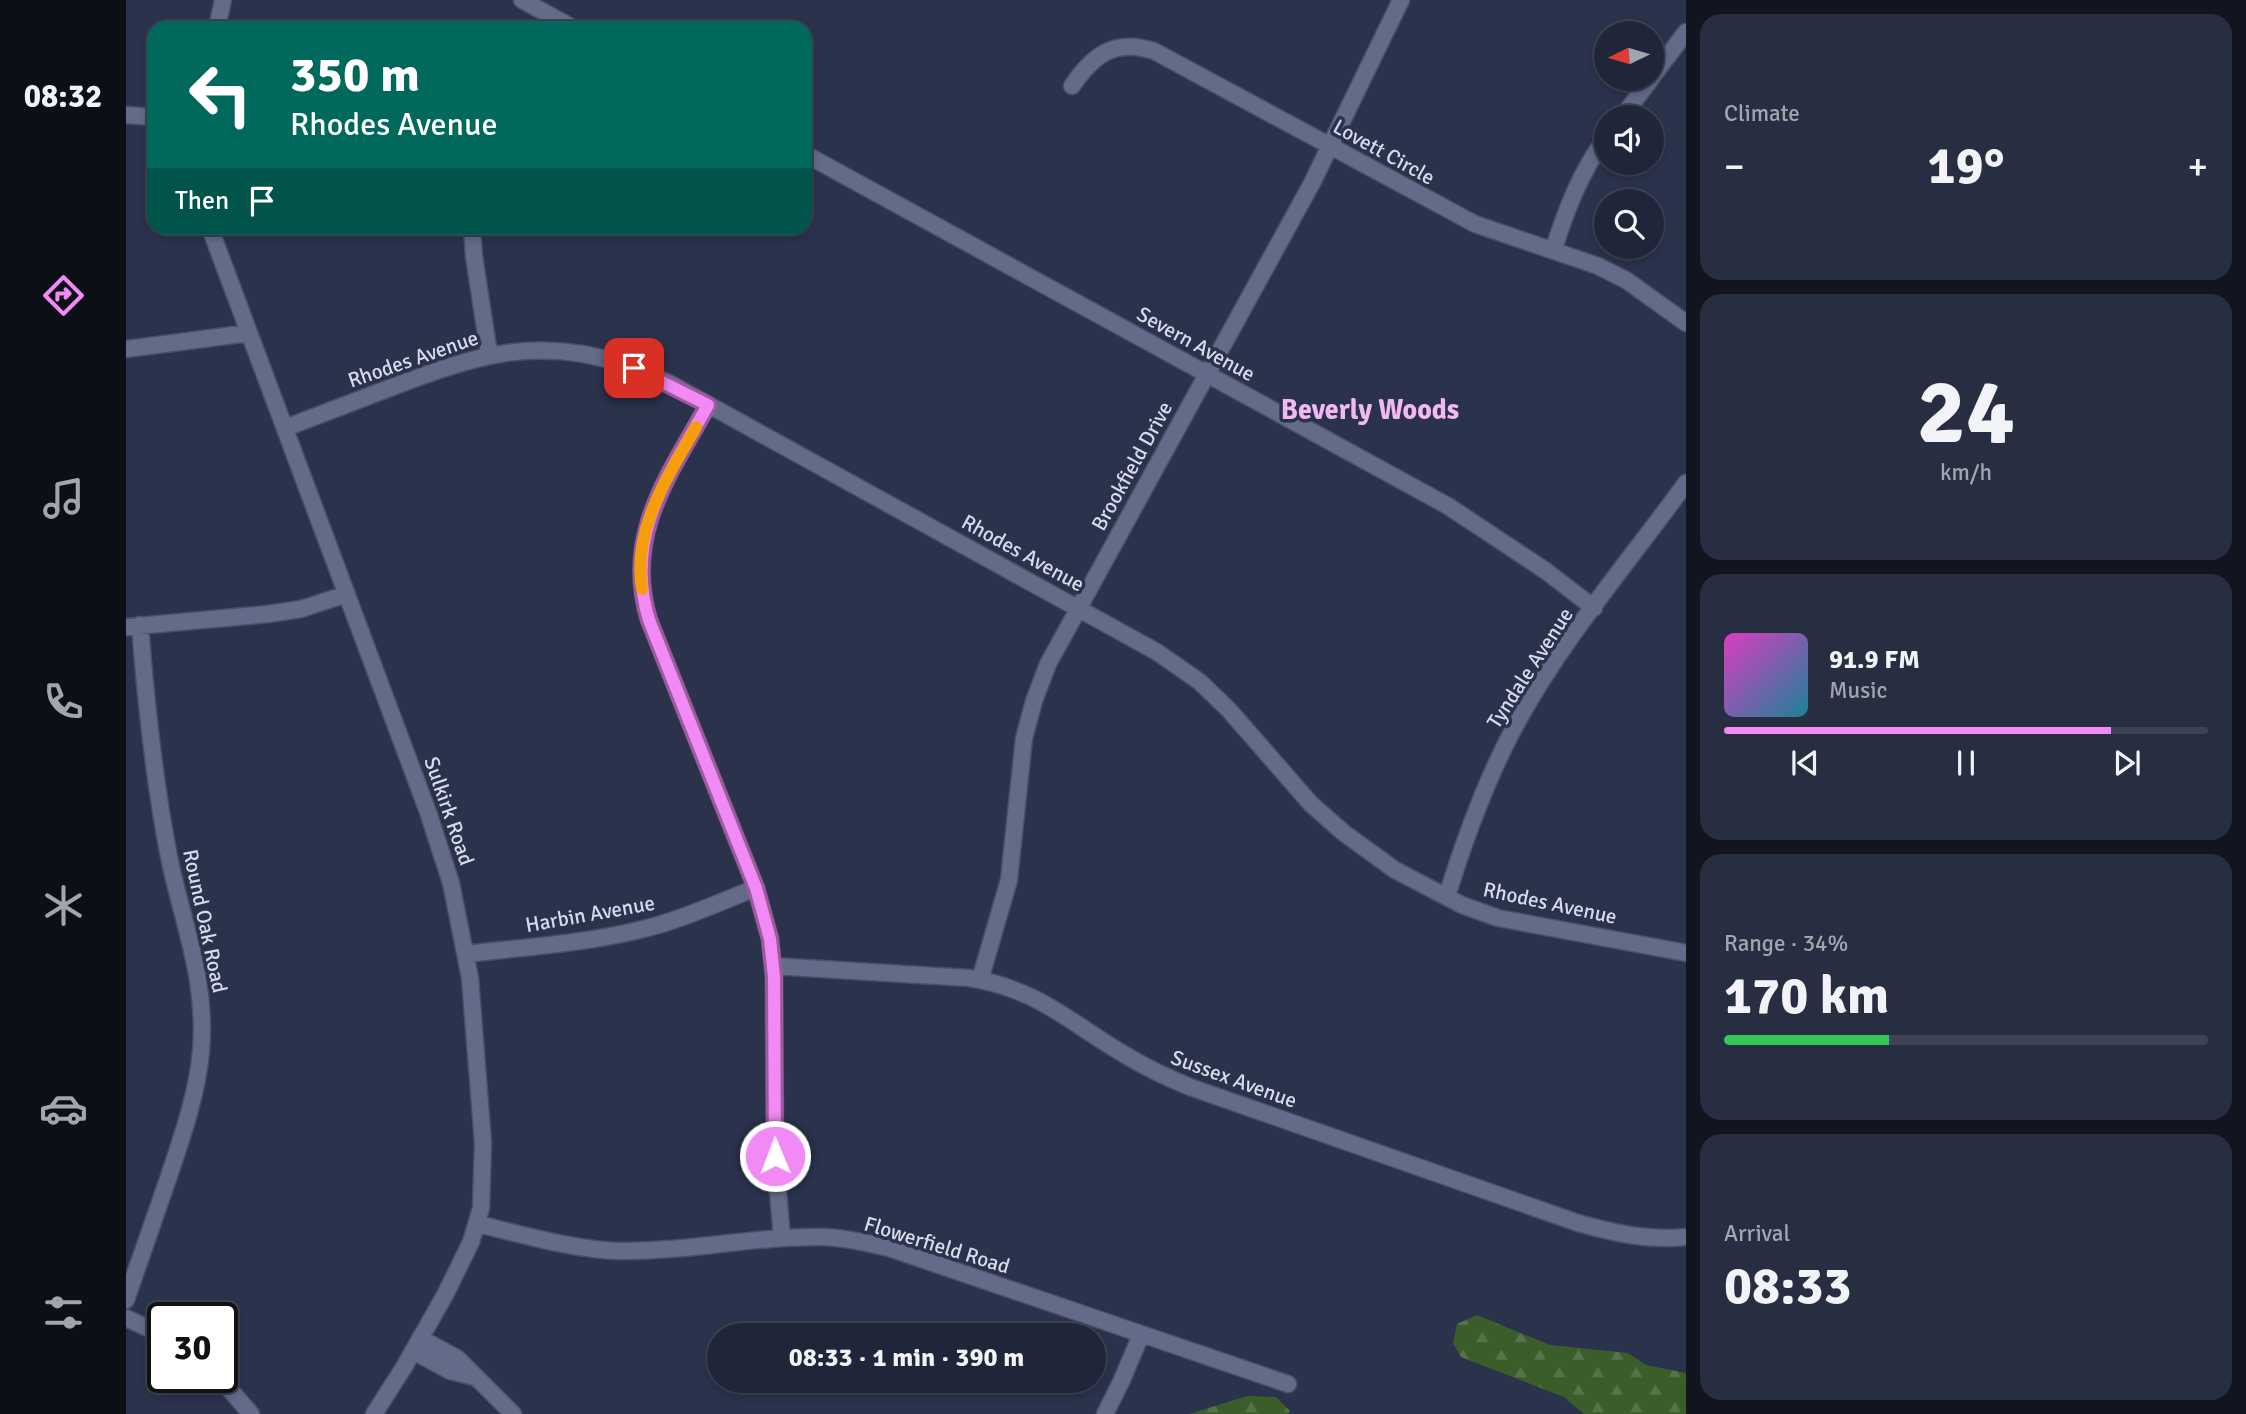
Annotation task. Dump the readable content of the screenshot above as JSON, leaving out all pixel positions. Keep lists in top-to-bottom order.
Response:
{
  "streets": {
    "street": [
      "Lovett Circle",
      "Severn Avenue",
      "Rhodes Avenue",
      "Brookfield Drive",
      "Tyndale Avenue",
      "Sulkirk Road",
      "Harbin Avenue",
      "Round Oak Road",
      "Sussex Avenue",
      "Flowerfield Road"
    ]
  },
  "crossings": [
    ["Lovett Circle", "Brookfield Drive"],
    ["Severn Avenue", "Brookfield Drive"],
    ["Severn Avenue", "Tyndale Avenue"],
    ["Rhodes Avenue", "Brookfield Drive"],
    ["Rhodes Avenue", "Tyndale Avenue"],
    ["Rhodes Avenue", "Sulkirk Road"],
    ["Brookfield Drive", "Sussex Avenue"],
    ["Sulkirk Road", "Harbin Avenue"],
    ["Sulkirk Road", "Flowerfield Road"]
  ],
  "districts": ["Beverly Woods"],
  "north": "left",
  "page": {
    "tabs": "08:32",
    "tile": [
      "Climate",
      ["24", "km/h"],
      ["Range · 34%", "170 km"],
      ["Arrival", "08:33"]
    ],
    "turn": ["350 m", "Rhodes Avenue"],
    "heat": ["−", "19°", "+"],
    "then": "Then",
    "song": ["91.9 FM", "Music"],
    "limit": "30",
    "trip": "08:33 · 1 min · 390 m"
  }
}
